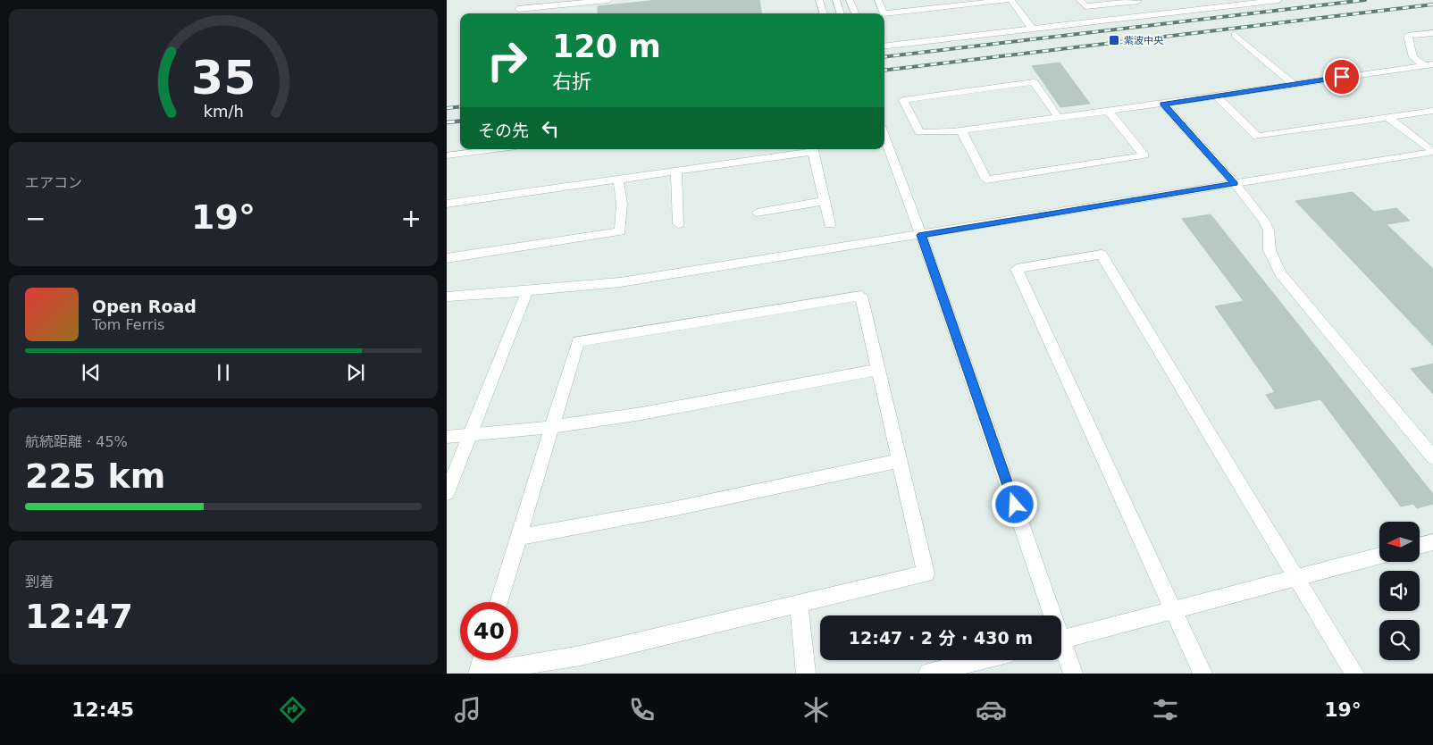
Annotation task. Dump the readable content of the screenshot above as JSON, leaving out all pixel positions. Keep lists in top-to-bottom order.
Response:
{
  "places": {
    "transit": ["紫波中央"]
  },
  "north": "left",
  "page": {
    "turn": ["120 m", "右折"],
    "then": "その先",
    "tile": [
      "エアコン",
      ["航続距離 · 45%", "225 km"],
      ["到着", "12:47"]
    ],
    "heat": ["−", "19°", "+"],
    "song": ["Open Road", "Tom Ferris"],
    "limit": "40",
    "trip": "12:47 · 2 分 · 430 m",
    "tabs": ["12:45", "19°"],
    "gauge": ["35", "km/h"]
  }
}
